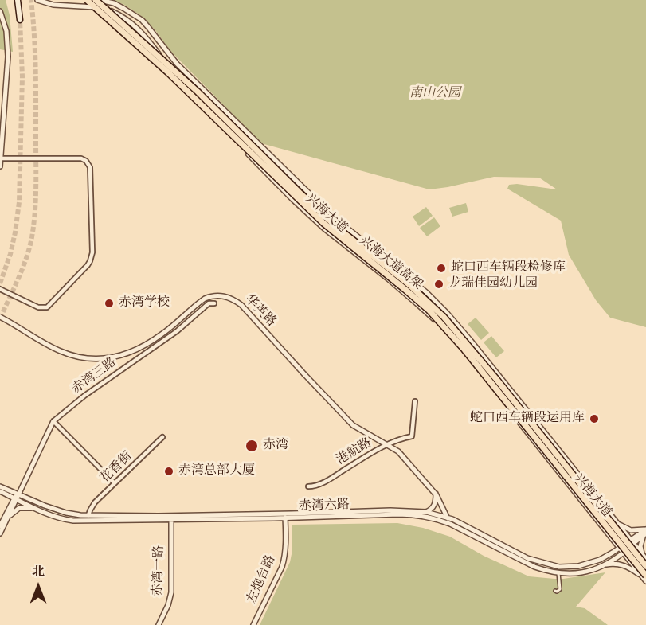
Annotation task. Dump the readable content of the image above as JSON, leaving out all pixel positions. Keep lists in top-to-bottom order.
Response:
{
  "streets": {
    "main road": ["兴海大道高架"],
    "street": [
      "兴海大道",
      "华英路",
      "赤湾三路",
      "港航路",
      "花香街",
      "赤湾六路",
      "赤湾一路",
      "左炮台路"
    ]
  },
  "crossings": [
    ["兴海大道", "兴海大道高架"],
    ["兴海大道", "赤湾六路"],
    ["华英路", "港航路"],
    ["华英路", "赤湾六路"],
    ["赤湾三路", "赤湾六路"],
    ["花香街", "赤湾六路"],
    ["赤湾六路", "赤湾一路"],
    ["赤湾六路", "左炮台路"]
  ],
  "parks": ["南山公园"],
  "places": [
    "蛇口西车辆段检修库",
    "龙瑞佳园幼儿园",
    "赤湾学校",
    "蛇口西车辆段运用库",
    "赤湾",
    "赤湾总部大厦"
  ],
  "north": "top"
}
